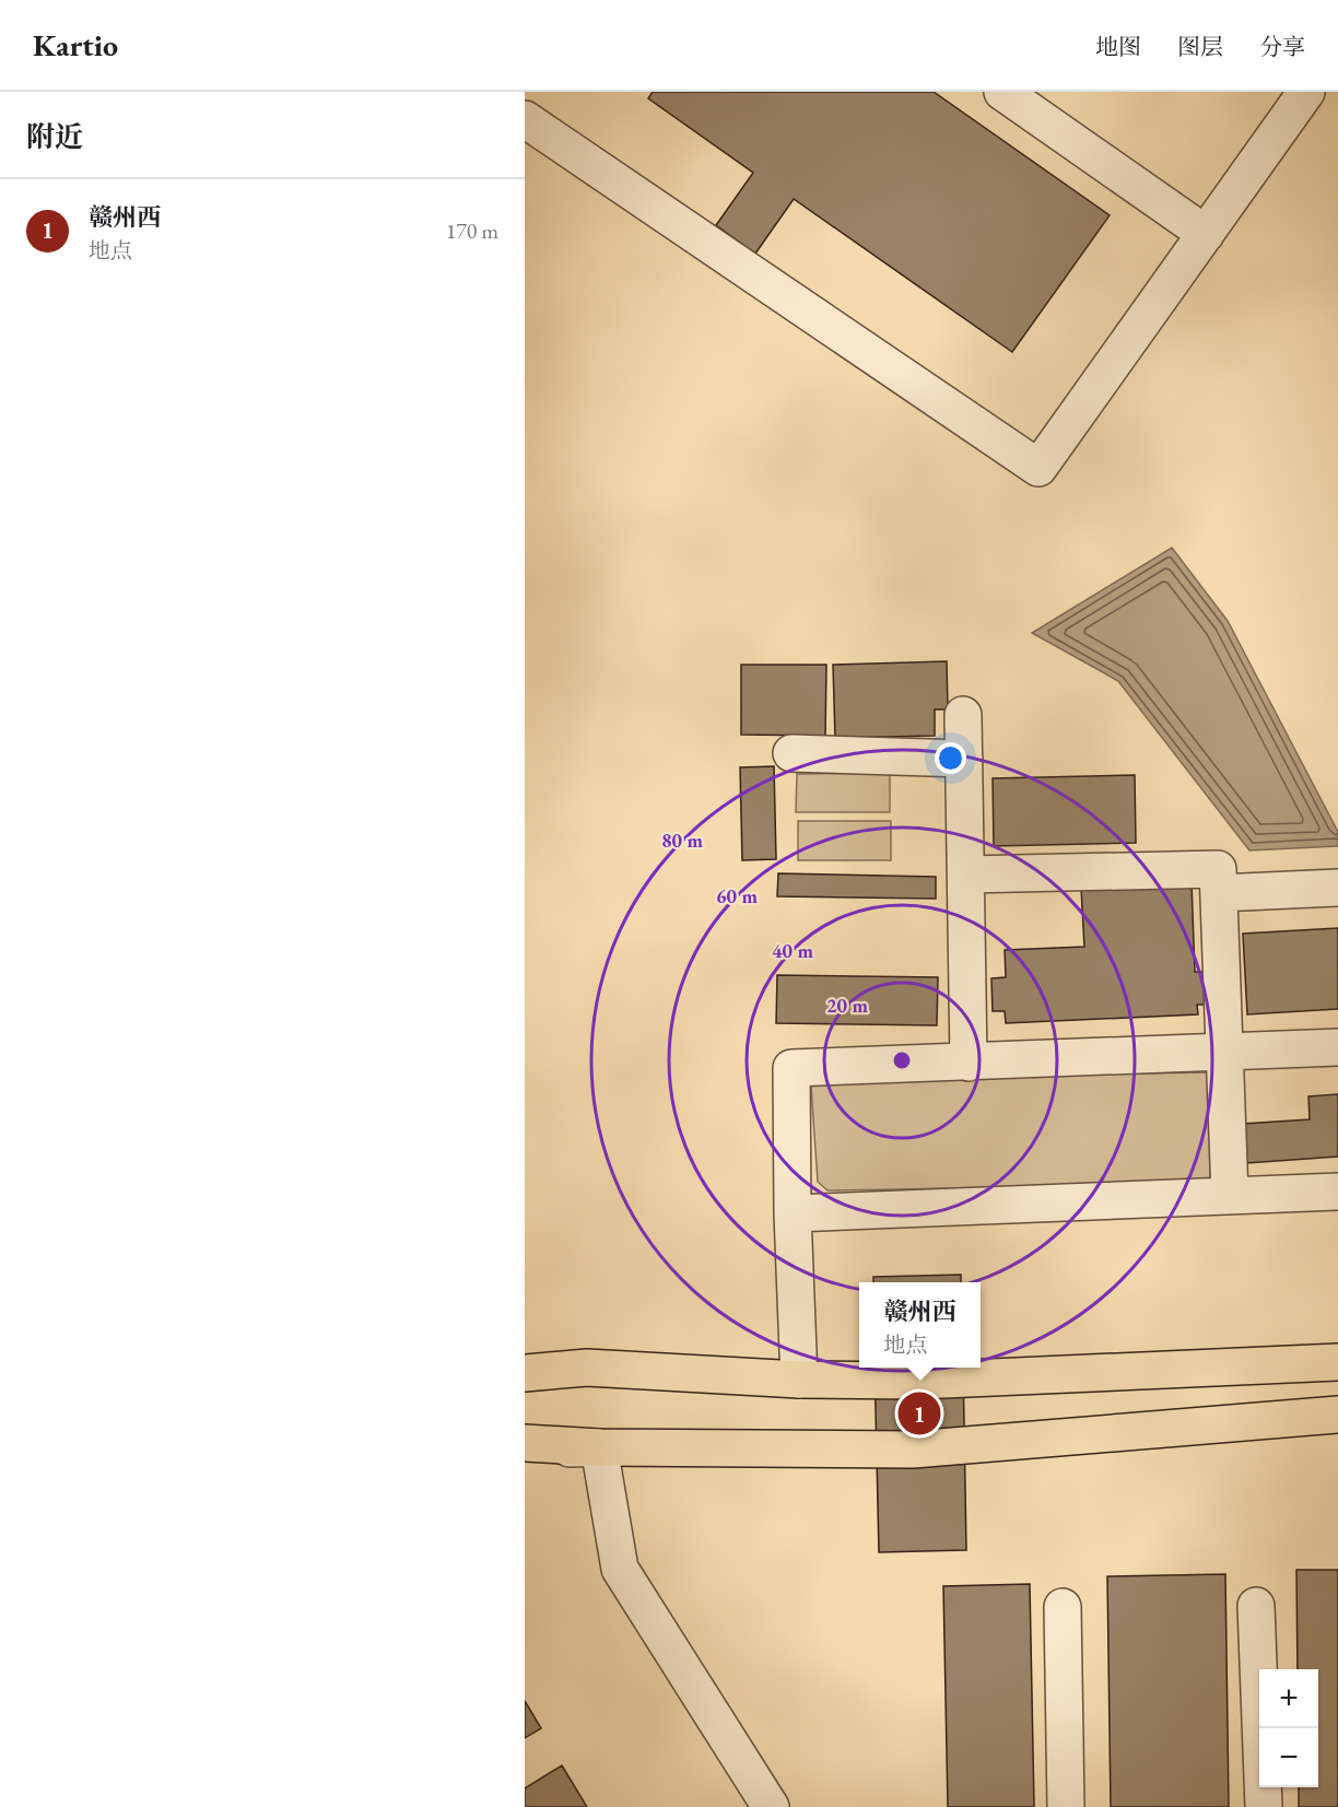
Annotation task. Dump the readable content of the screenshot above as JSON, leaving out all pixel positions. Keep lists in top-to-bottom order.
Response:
{
  "page": {
    "header": "Kartio",
    "nav": ["地图", "图层", "分享"],
    "heading": "附近",
    "list": [
      {
        "mark": "1",
        "name": "赣州西",
        "note": "地点",
        "value": "170 m"
      }
    ],
    "popup": ["赣州西", "地点"],
    "pins": "1",
    "map_buttons": ["+", "−"]
  },
  "rings": [
    "80 m",
    "60 m",
    "40 m",
    "20 m"
  ]
}
